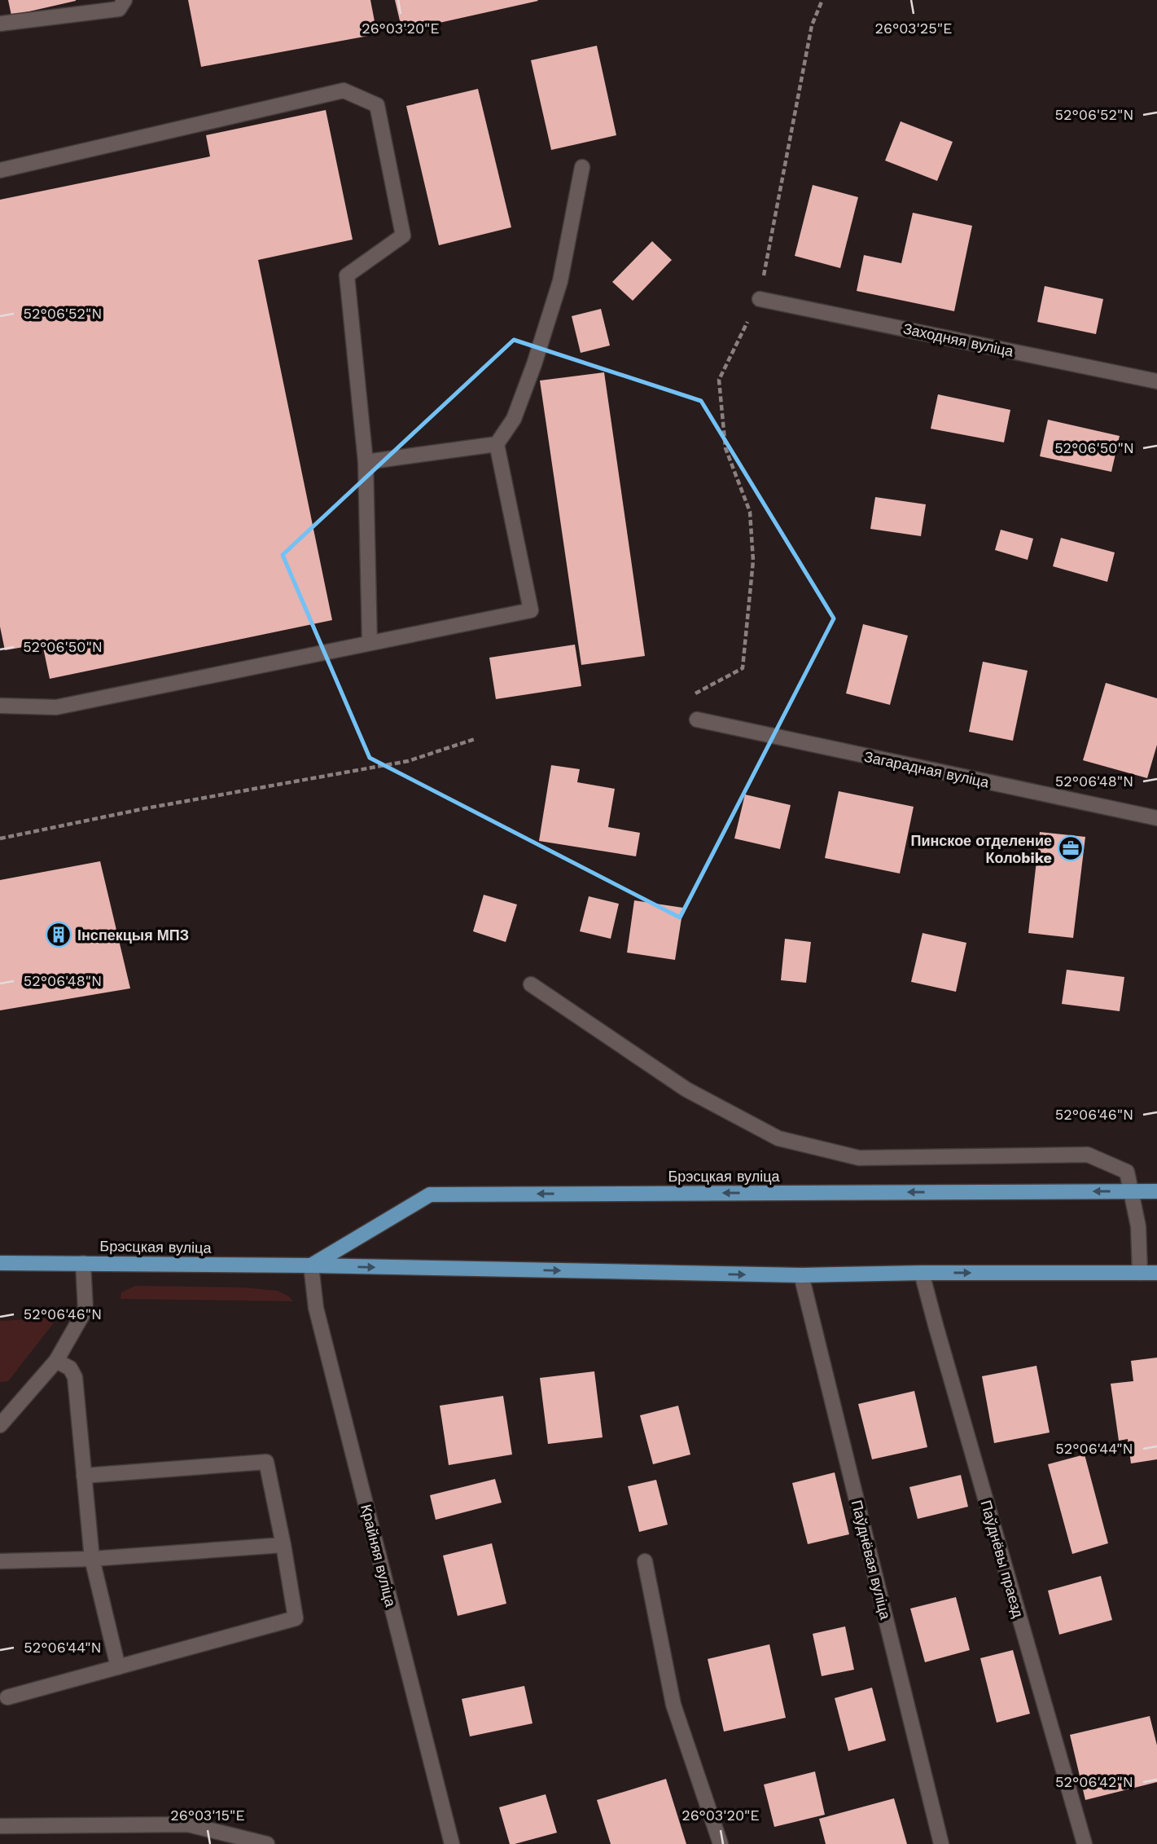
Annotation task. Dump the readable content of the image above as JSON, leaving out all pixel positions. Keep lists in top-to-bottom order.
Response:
{
  "streets": {
    "main road": ["Брэсцкая вуліца"],
    "street": [
      "Заходняя вуліца",
      "Загарадная вуліца",
      "Крайняя вуліца",
      "Паўднёвы праезд",
      "Паўднёвая вуліца"
    ]
  },
  "crossings": [
    ["Брэсцкая вуліца", "Крайняя вуліца"],
    ["Брэсцкая вуліца", "Паўднёвы праезд"],
    ["Брэсцкая вуліца", "Паўднёвая вуліца"]
  ],
  "places": {
    "office": ["Пинское отделение Колоbike"],
    "building": ["Інспекцыя МПЗ"]
  },
  "coordinates": [
    "26°03'25\"E",
    "26°03'20\"E",
    "52°06'52\"N",
    "52°06'50\"N",
    "52°06'48\"N",
    "52°06'46\"N",
    "52°06'44\"N",
    "52°06'42\"N",
    "26°03'15\"E"
  ]
}
